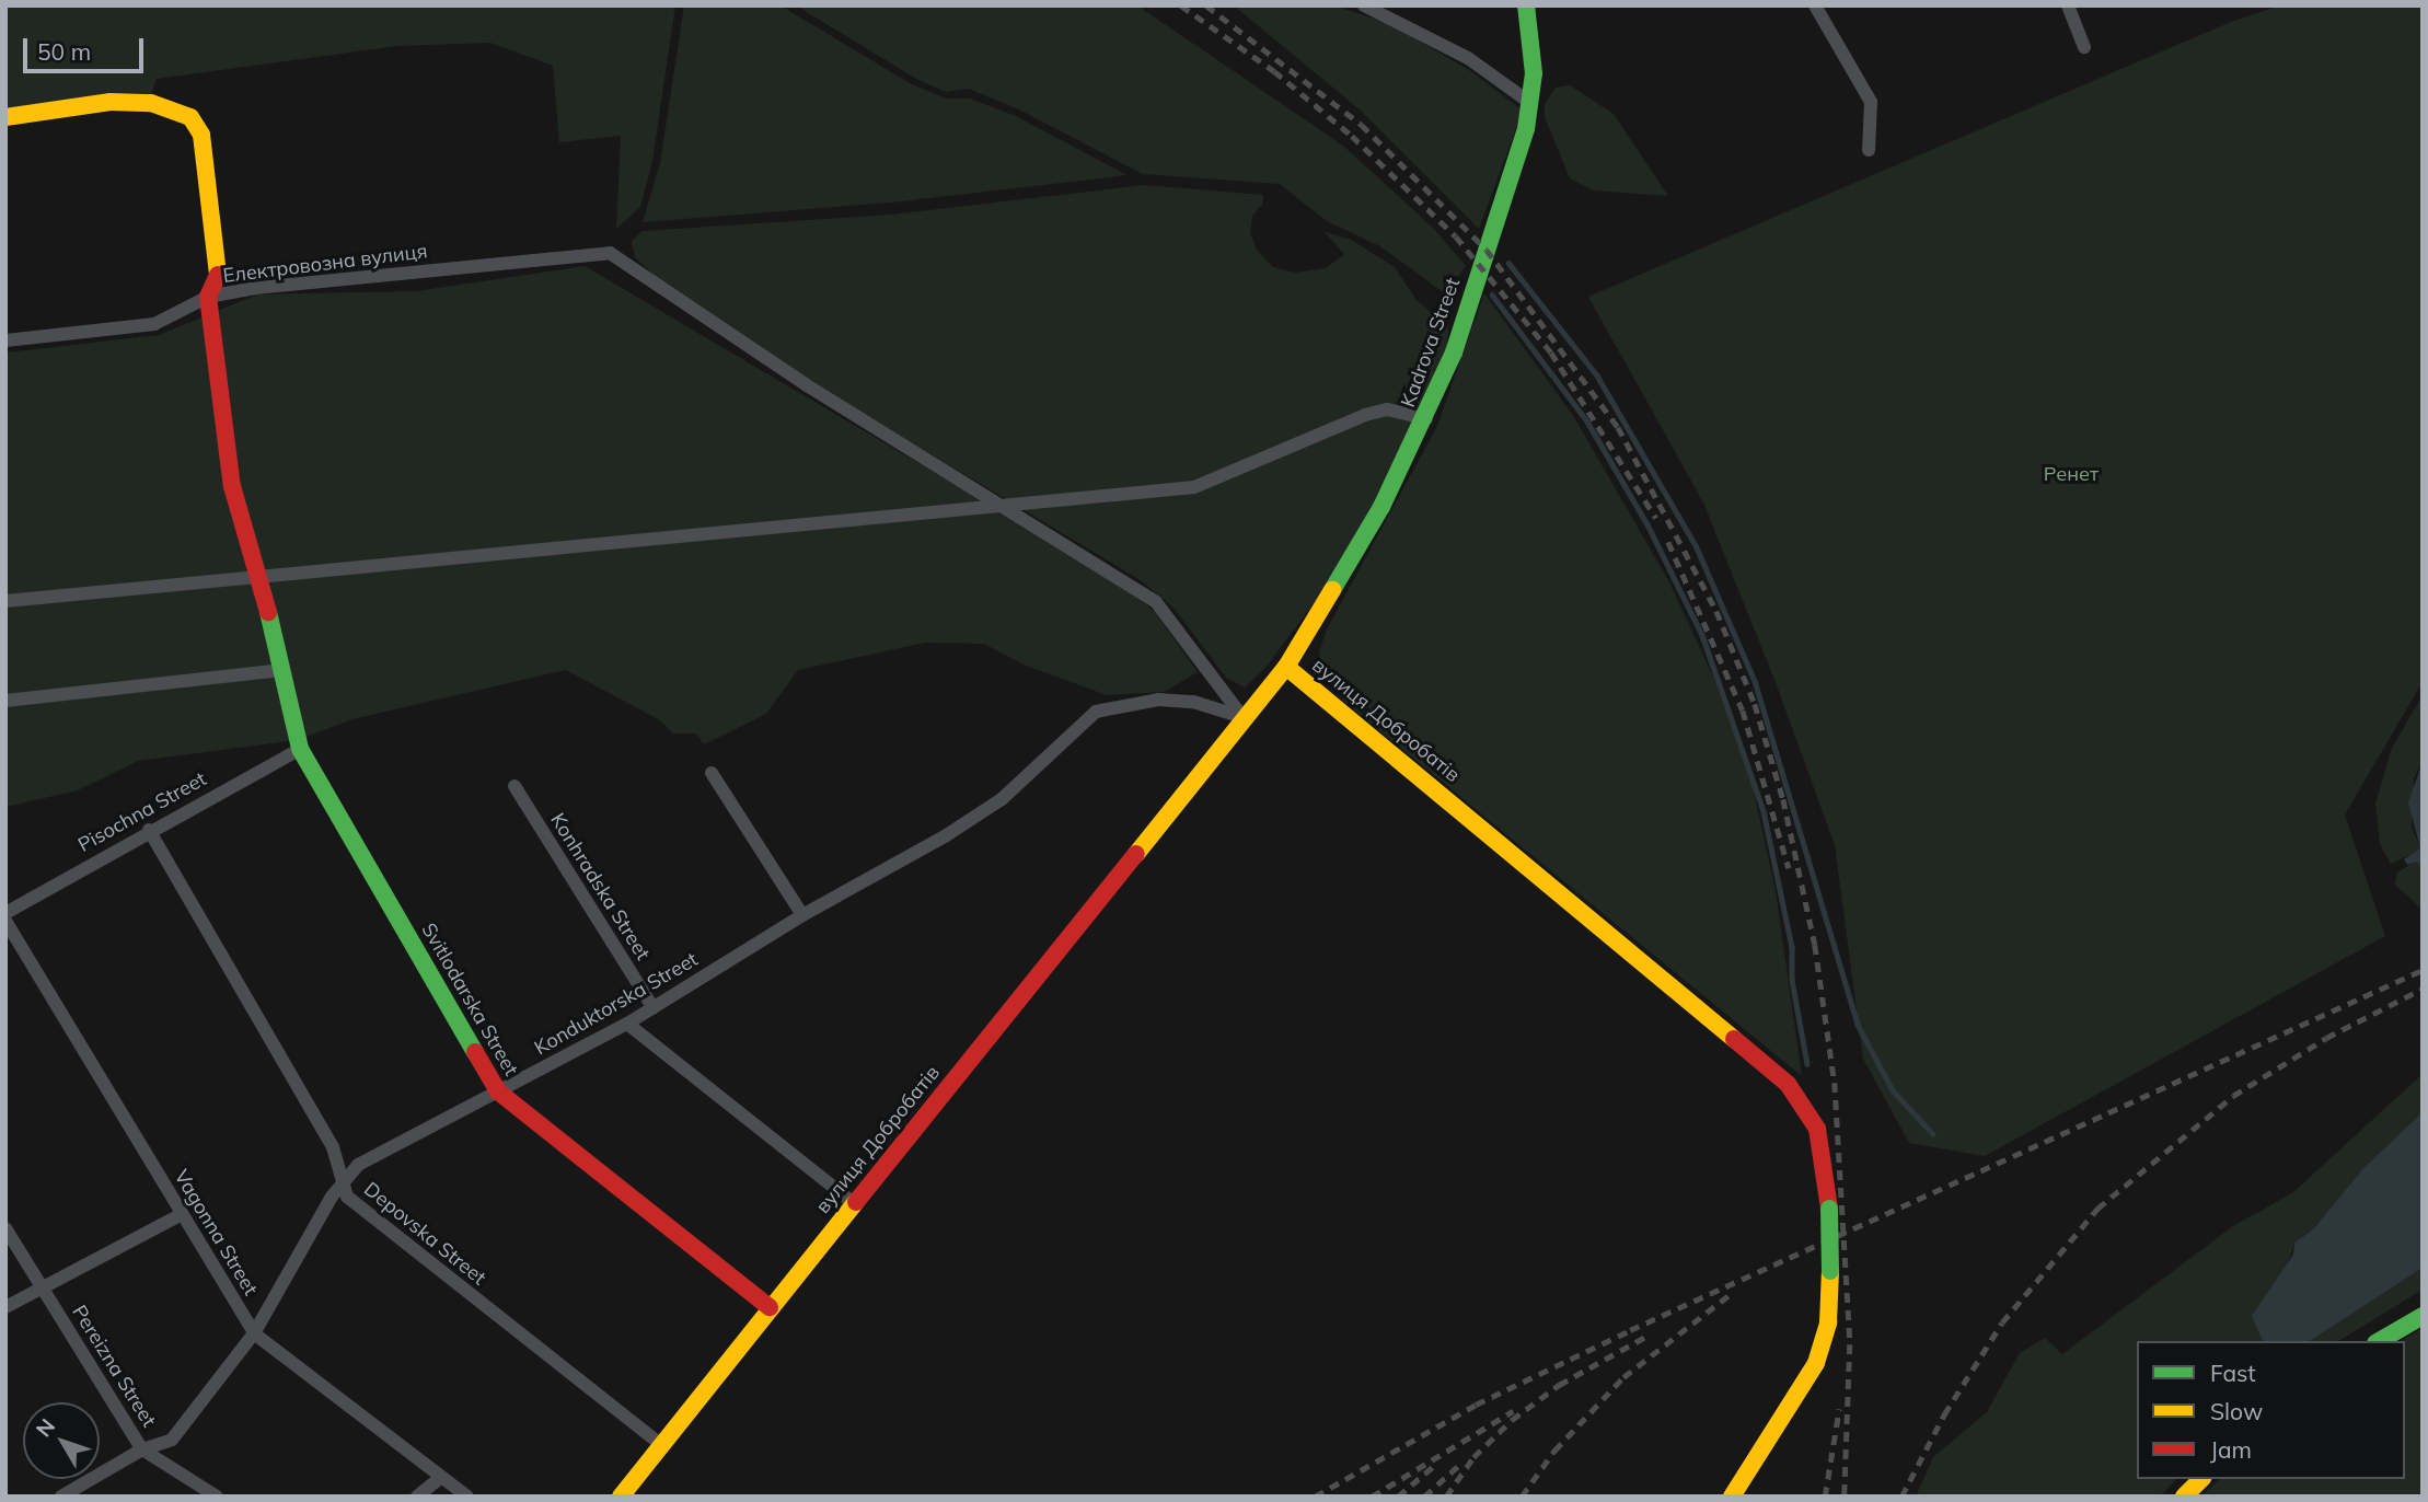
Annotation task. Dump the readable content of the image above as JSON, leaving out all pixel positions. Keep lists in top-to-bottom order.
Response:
{
  "streets": {
    "street": [
      "Електровозна вулиця",
      "Kadrova Street",
      "вулиця Добробатів",
      "Pisochna Street",
      "Konhradska Street",
      "Svitlodarska Street",
      "Konduktorska Street",
      "Vagonna Street",
      "Depovska Street",
      "Pereizna Street"
    ]
  },
  "crossings": [
    ["Електровозна вулиця", "Svitlodarska Street"],
    ["Kadrova Street", "вулиця Добробатів"],
    ["вулиця Добробатів", "Svitlodarska Street"],
    ["вулиця Добробатів", "Konduktorska Street"],
    ["вулиця Добробатів", "Depovska Street"],
    ["Pisochna Street", "Svitlodarska Street"],
    ["Pisochna Street", "Depovska Street"],
    ["Konhradska Street", "Konduktorska Street"],
    ["Svitlodarska Street", "Konduktorska Street"],
    ["Konduktorska Street", "Vagonna Street"],
    ["Konduktorska Street", "Depovska Street"],
    ["Konduktorska Street", "Pereizna Street"]
  ],
  "parks": ["Ренет"],
  "legend": ["Fast", "Slow", "Jam"],
  "scale_bar": "50 m",
  "north": "top left"
}
